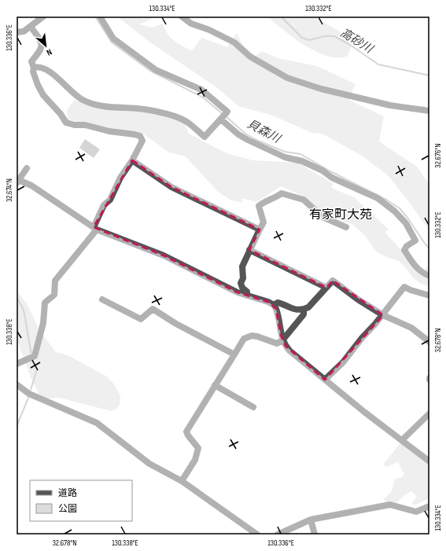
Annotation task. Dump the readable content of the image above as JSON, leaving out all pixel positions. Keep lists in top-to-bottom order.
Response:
{
  "districts": ["有家町大苑"],
  "water": ["高砂川", "貝森川"],
  "legend": ["道路", "公園"],
  "north": "bottom right",
  "coordinates": [
    "130.334°E",
    "130.332°E",
    "130.336°E",
    "32.676°N",
    "32.674°N",
    "130.338°E",
    "32.678°N"
  ]
}
